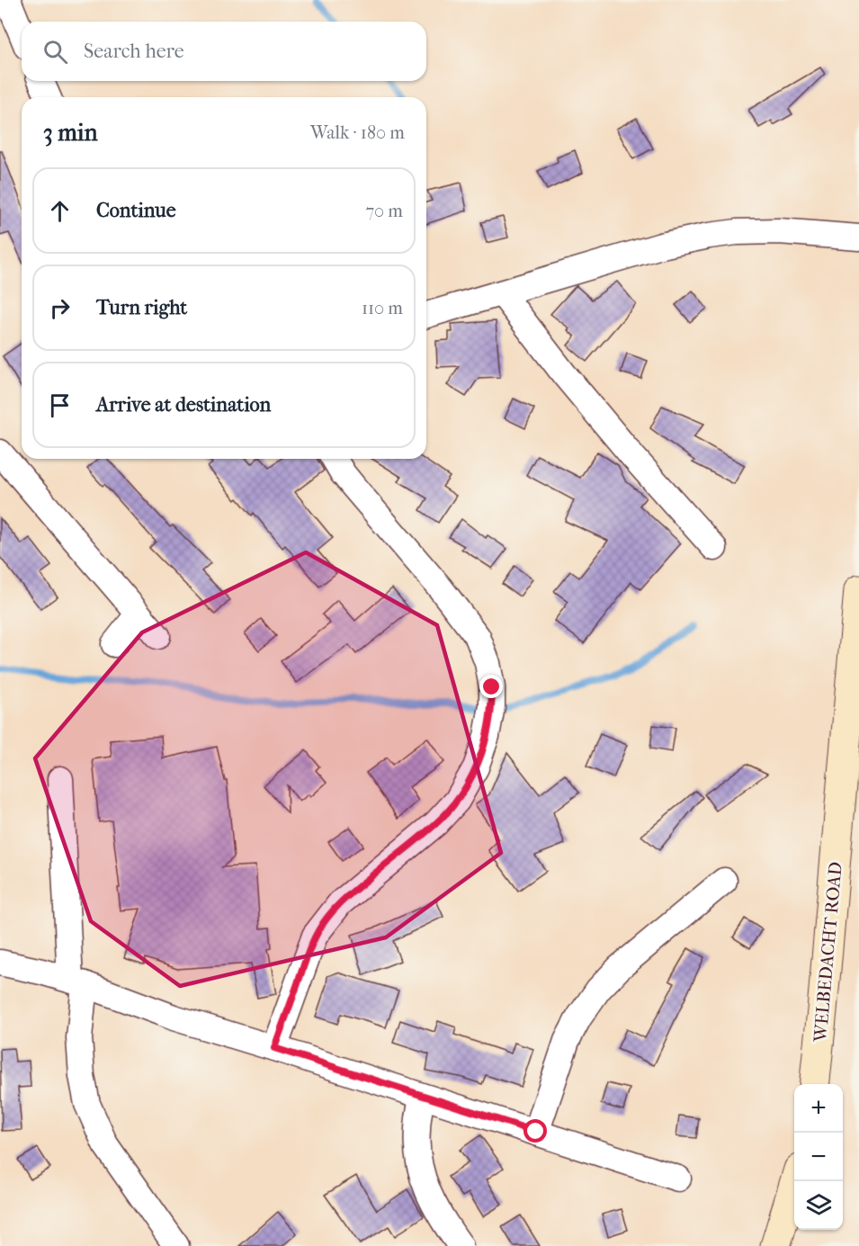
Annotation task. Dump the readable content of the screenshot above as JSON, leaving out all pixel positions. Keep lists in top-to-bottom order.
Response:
{
  "streets": {
    "street": ["WELBEDACHT ROAD"]
  },
  "page": {
    "search": "Search here",
    "heading": ["3 min", "Walk · 180 m"],
    "list": [
      ["Continue", "70 m"],
      ["Turn right", "110 m"],
      "Arrive at destination"
    ],
    "map_buttons": ["+", "−"]
  }
}
